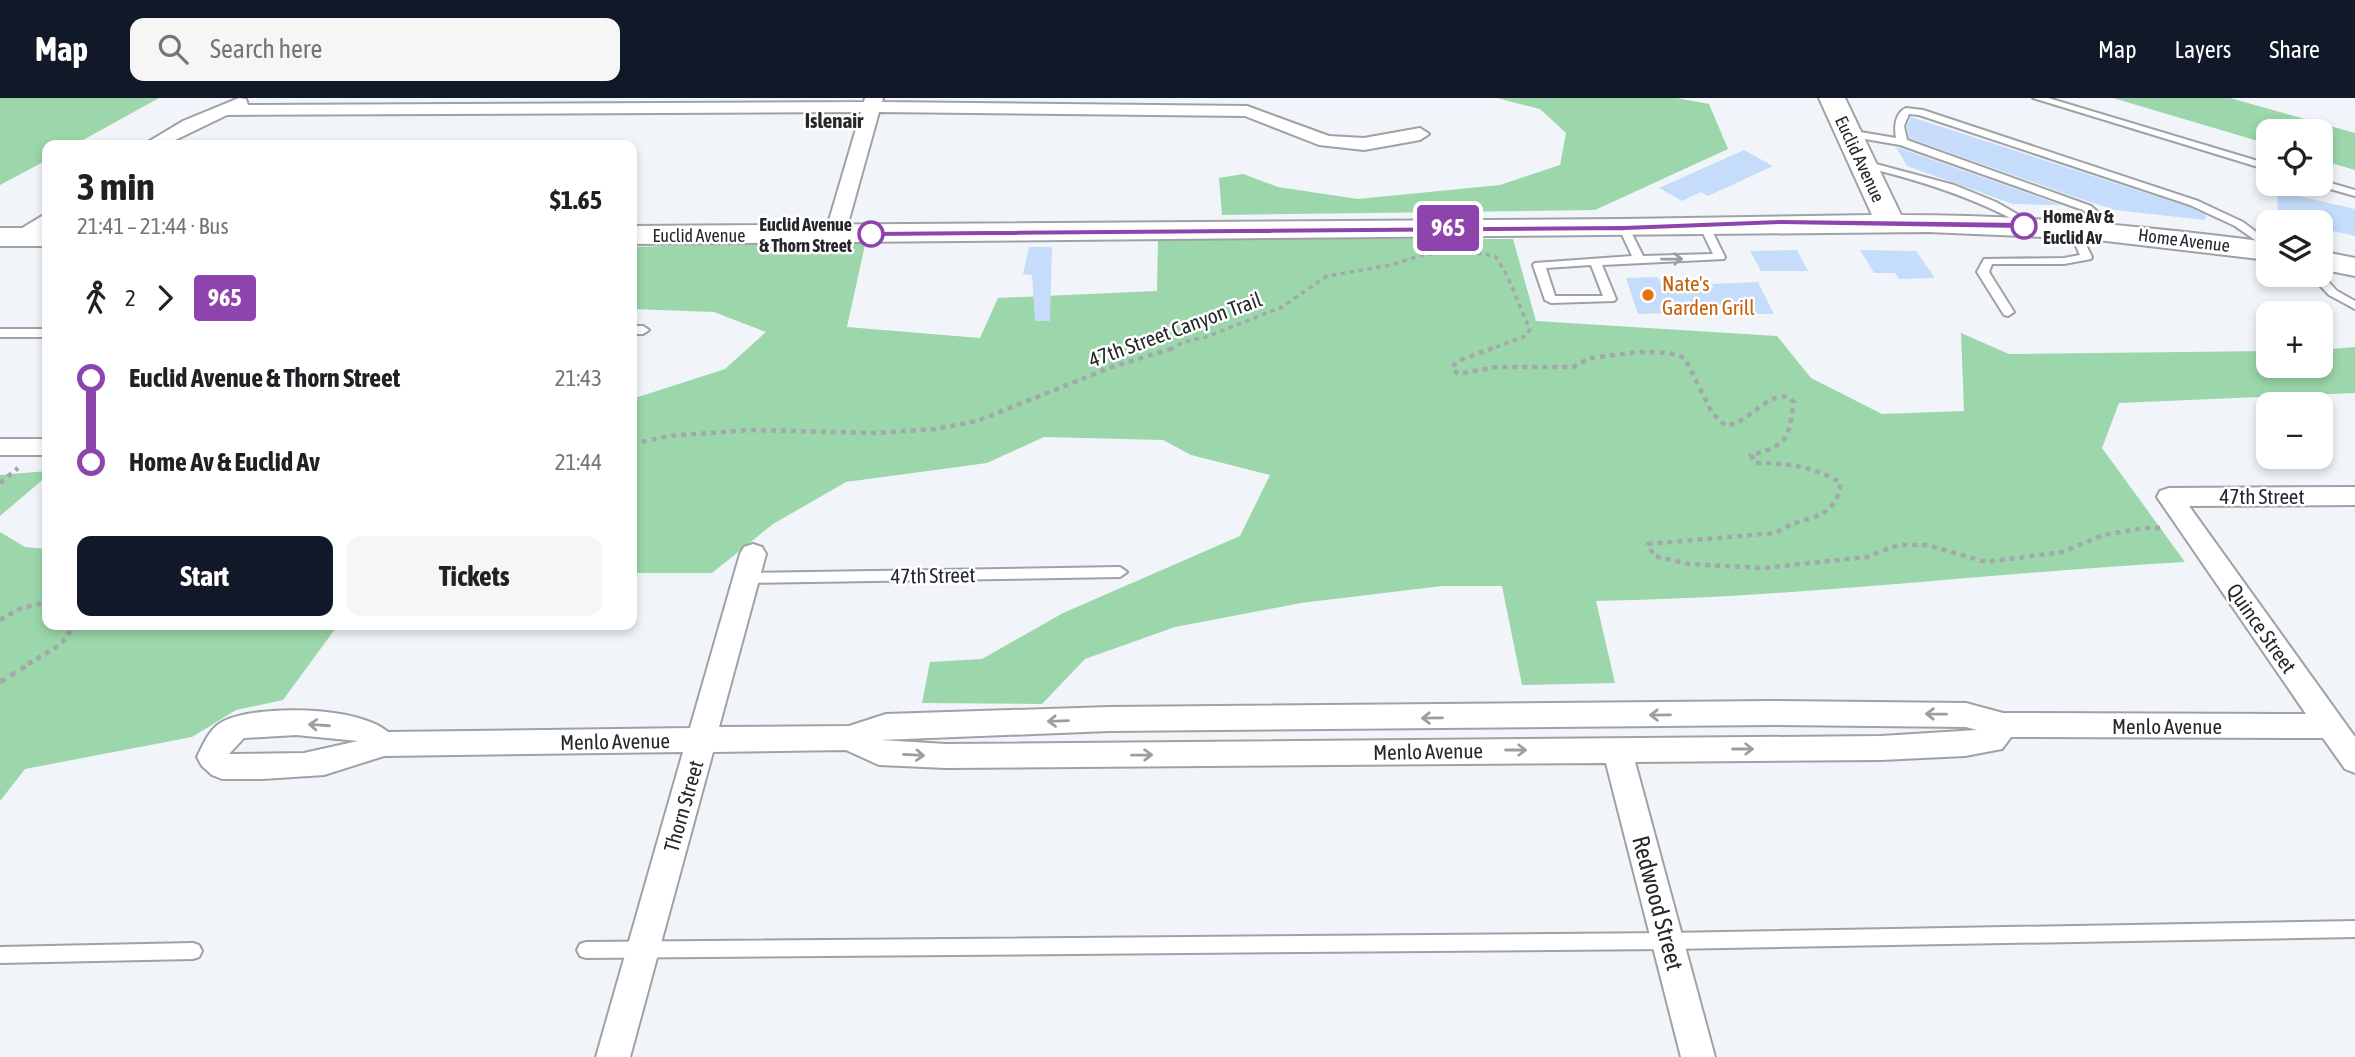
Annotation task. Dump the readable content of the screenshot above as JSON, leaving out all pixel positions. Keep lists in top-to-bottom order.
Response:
{
  "streets": {
    "main road": ["Euclid Avenue", "Home Avenue"],
    "street": [
      "47th Street",
      "Quince Street",
      "Menlo Avenue",
      "Thorn Street",
      "Redwood Street"
    ],
    "path": ["47th Street Canyon Trail"]
  },
  "crossings": [
    ["Euclid Avenue", "Home Avenue"],
    ["47th Street Canyon Trail", "Quince Street"],
    ["47th Street", "Quince Street"],
    ["47th Street", "Thorn Street"],
    ["Quince Street", "Menlo Avenue"],
    ["Menlo Avenue", "Thorn Street"],
    ["Menlo Avenue", "Redwood Street"]
  ],
  "districts": ["Islenair"],
  "places": ["Home Av & Euclid Av", "Euclid Avenue & Thorn Street", "Nate's Garden Grill"],
  "lines": ["bus line 965"],
  "page": {
    "header": "Map",
    "search": "Search here",
    "nav": ["Map", "Layers", "Share"],
    "on_map": "965",
    "map_buttons": ["+", "−"],
    "heading": ["3 min", "21:41 – 21:44 · Bus", "$1.65"],
    "legs": ["2", "965"],
    "list": [
      {
        "name": "Euclid Avenue & Thorn Street",
        "value": "21:43"
      },
      {
        "name": "Home Av & Euclid Av",
        "value": "21:44"
      }
    ],
    "buttons": ["Start", "Tickets"]
  }
}
